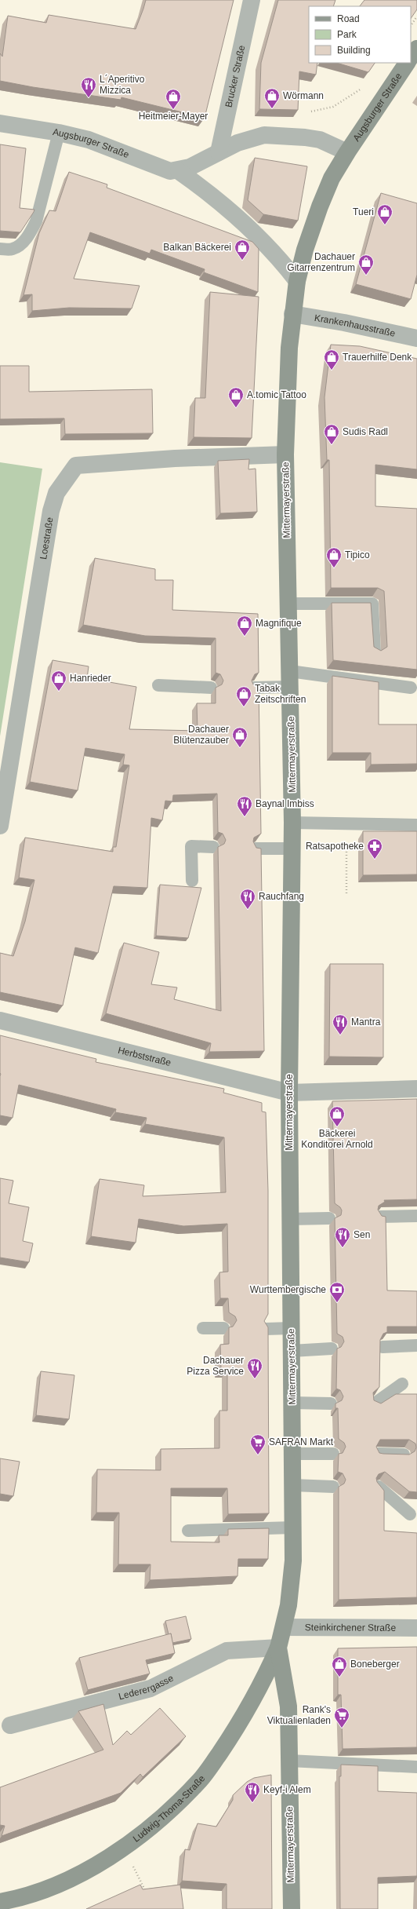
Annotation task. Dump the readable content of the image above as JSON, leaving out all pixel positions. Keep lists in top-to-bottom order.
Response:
{
  "streets": {
    "main road": ["Augsburger Straße", "Mittermayerstraße", "Ludwig-Thoma-Straße"],
    "street": [
      "Brucker Straße",
      "Krankenhausstraße",
      "Loestraße",
      "Herbststraße",
      "Steinkirchener Straße",
      "Lederergasse"
    ]
  },
  "crossings": [
    ["Brucker Straße", "Augsburger Straße"],
    ["Augsburger Straße", "Krankenhausstraße"],
    ["Augsburger Straße", "Mittermayerstraße"],
    ["Krankenhausstraße", "Mittermayerstraße"],
    ["Mittermayerstraße", "Loestraße"],
    ["Mittermayerstraße", "Herbststraße"],
    ["Mittermayerstraße", "Steinkirchener Straße"],
    ["Mittermayerstraße", "Lederergasse"],
    ["Mittermayerstraße", "Ludwig-Thoma-Straße"],
    ["Lederergasse", "Ludwig-Thoma-Straße"]
  ],
  "places": {
    "restaurant": [
      "L´Aperitivo Mizzica",
      "Baynal Imbiss",
      "Rauchfang",
      "Mantra",
      "Sen",
      "Dachauer Pizza Service",
      "Keyf-i Alem"
    ],
    "shop": [
      "Wörmann",
      "Heitmeier-Mayer",
      "Tueri",
      "Balkan Bäckerei",
      "Dachauer Gitarrenzentrum",
      "Trauerhilfe Denk",
      "A.tomic Tattoo",
      "Sudis Radl",
      "Tipico",
      "Magnifique",
      "Hanrieder",
      "Tabak Zeitschriften",
      "Dachauer Blütenzauber",
      "Bäckerei Konditorei Arnold",
      "Boneberger"
    ],
    "pharmacy": ["Ratsapotheke"],
    "bank": ["Wurttembergische"],
    "supermarket": ["SAFRAN Markt", "Rank's Viktualienladen"]
  },
  "legend": ["Road", "Park", "Building"]
}
